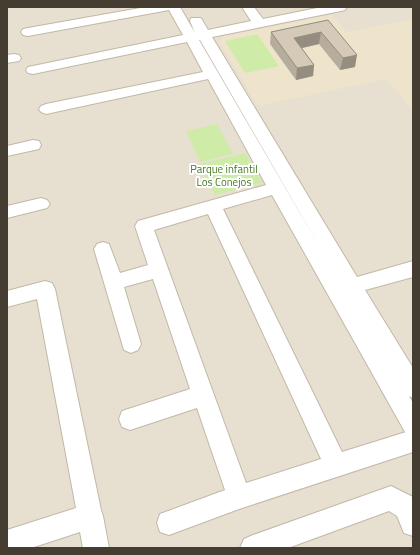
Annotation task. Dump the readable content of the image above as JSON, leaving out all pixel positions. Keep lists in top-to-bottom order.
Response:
{
  "parks": ["Parque infantil Los Conejos"]
}
